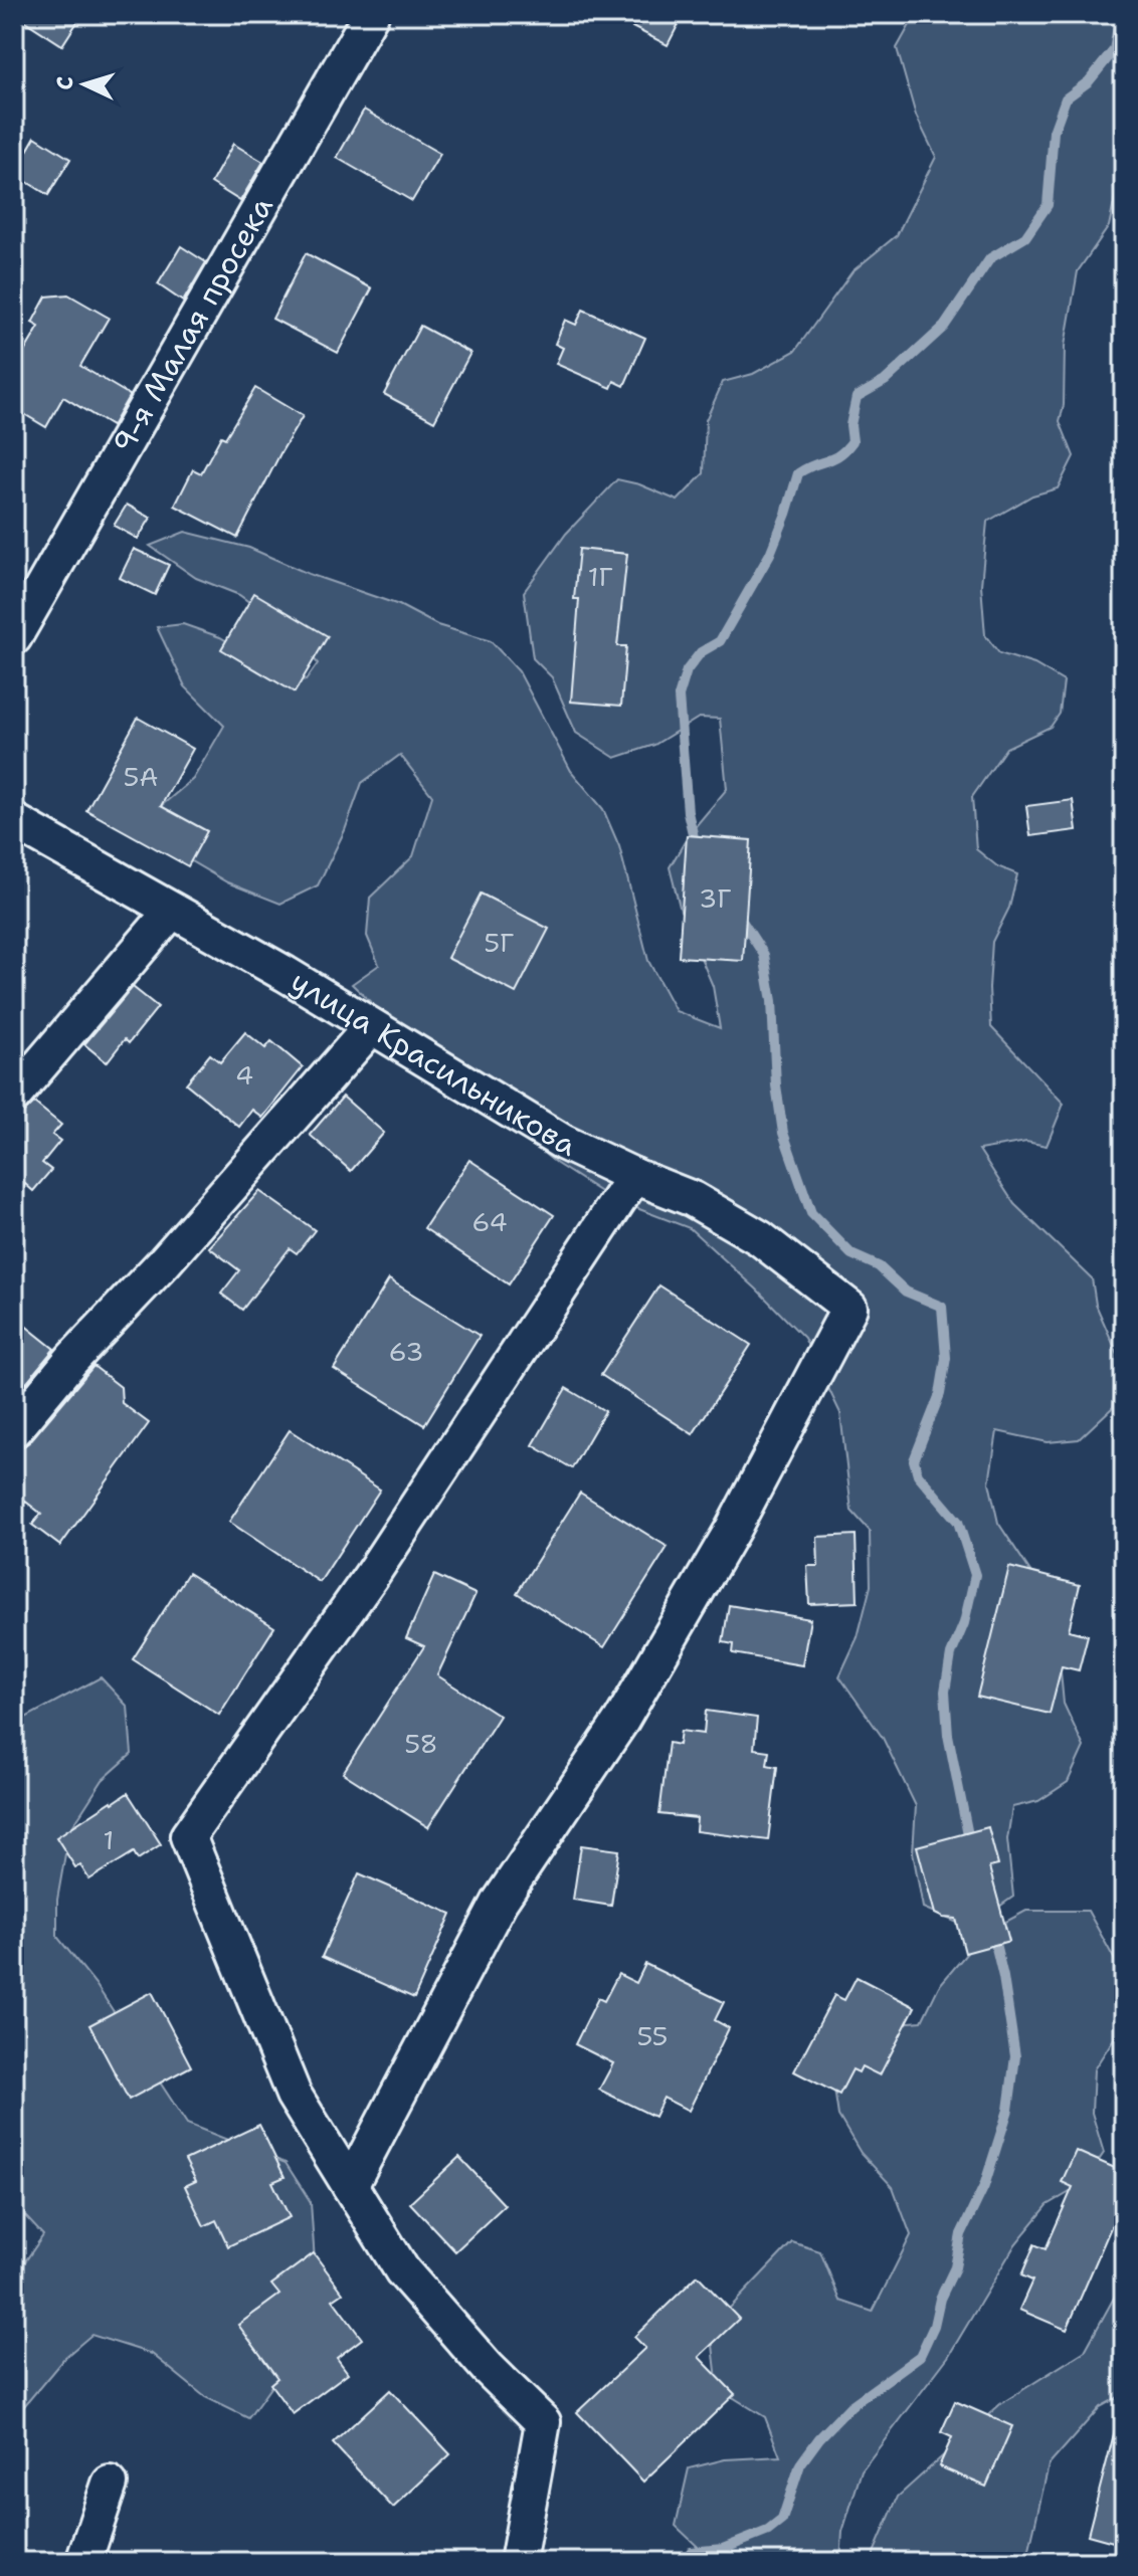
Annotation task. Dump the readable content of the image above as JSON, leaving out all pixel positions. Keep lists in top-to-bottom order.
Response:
{
  "streets": {
    "street": ["9-я Малая просека", "улица Красильникова"]
  },
  "house_numbers": [
    "1Г",
    "5А",
    "3Г",
    "5Г",
    "4",
    "64",
    "63",
    "58",
    "1",
    "55"
  ],
  "north": "left"
}
